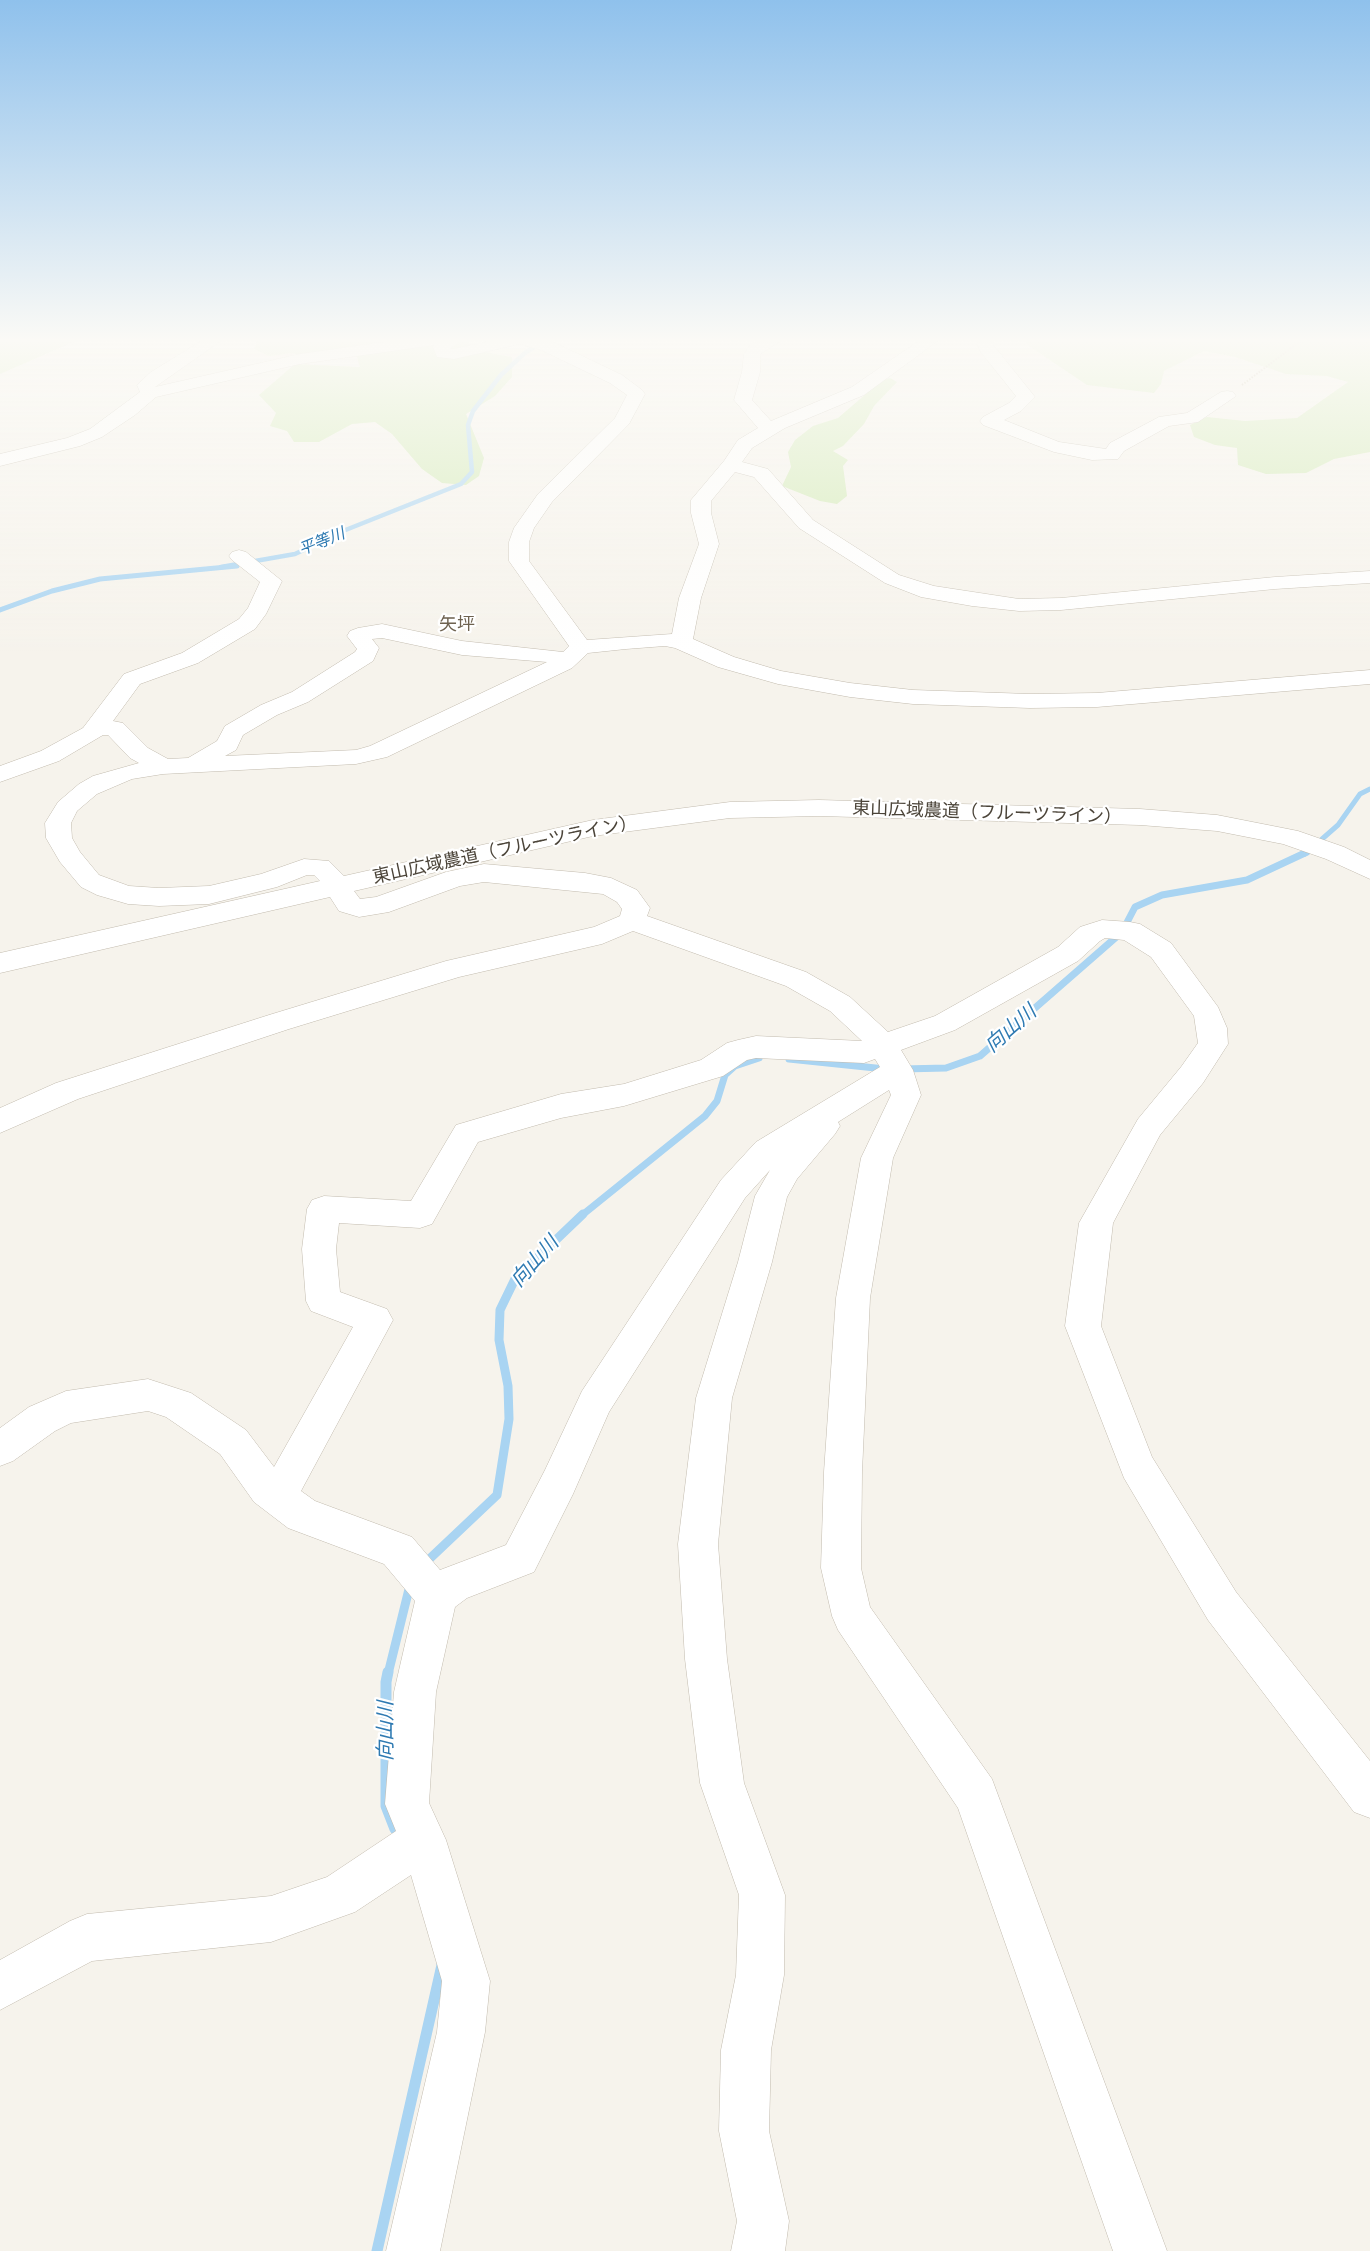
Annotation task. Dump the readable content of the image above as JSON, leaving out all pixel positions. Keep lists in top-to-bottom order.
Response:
{
  "streets": {
    "street": ["東山広域農道（フルーツライン）"]
  },
  "districts": ["矢坪"],
  "water": ["平等川", "向山川"]
}
